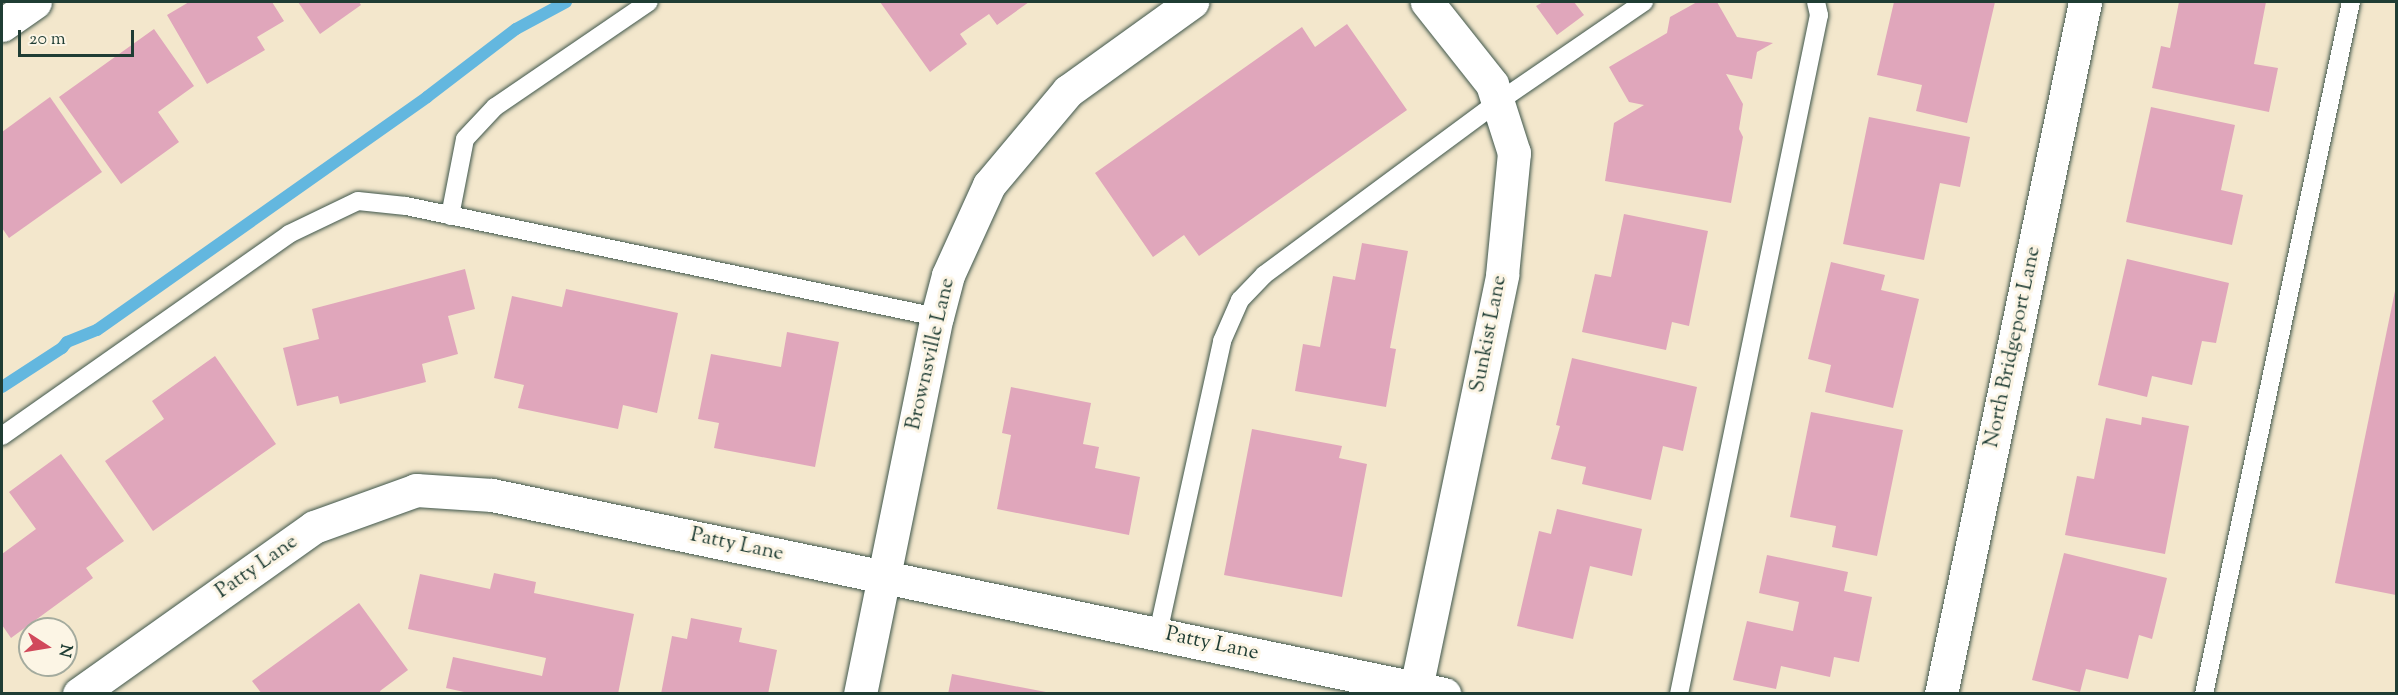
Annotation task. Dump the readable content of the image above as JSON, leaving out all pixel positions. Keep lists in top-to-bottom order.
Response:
{
  "streets": {
    "street": [
      "Sunkist Lane",
      "North Bridgeport Lane",
      "Brownsville Lane",
      "Patty Lane"
    ]
  },
  "crossings": [
    ["Sunkist Lane", "Patty Lane"],
    ["Brownsville Lane", "Patty Lane"]
  ],
  "scale_bar": "20 m",
  "north": "right"
}
